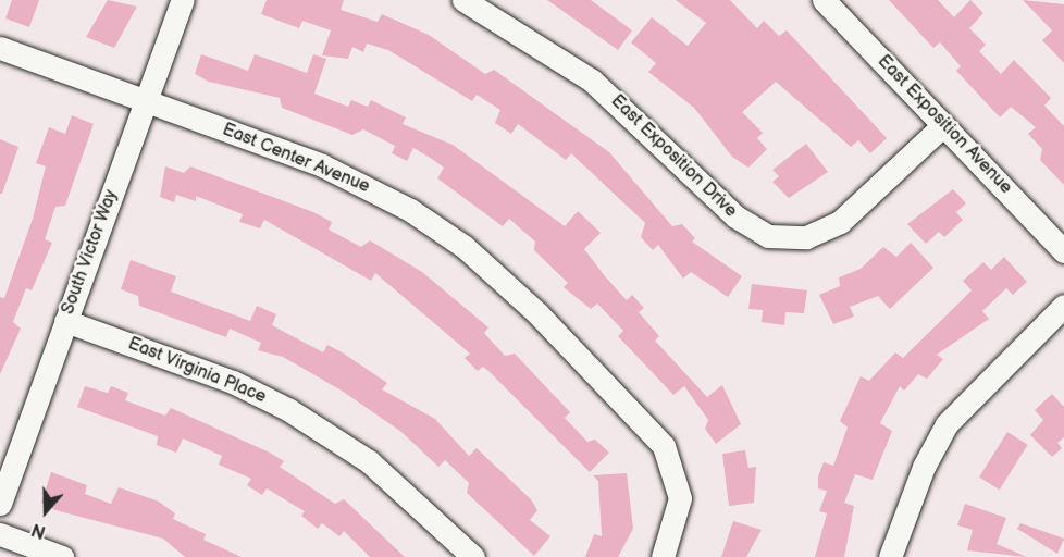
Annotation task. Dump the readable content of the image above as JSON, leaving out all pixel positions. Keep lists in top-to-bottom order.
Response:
{
  "streets": {
    "street": [
      "East Exposition Avenue",
      "East Exposition Drive",
      "East Center Avenue",
      "South Victor Way",
      "East Virginia Place"
    ]
  },
  "crossings": [
    ["East Exposition Avenue", "East Exposition Drive"],
    ["East Center Avenue", "South Victor Way"],
    ["South Victor Way", "East Virginia Place"]
  ],
  "north": "bottom"
}
